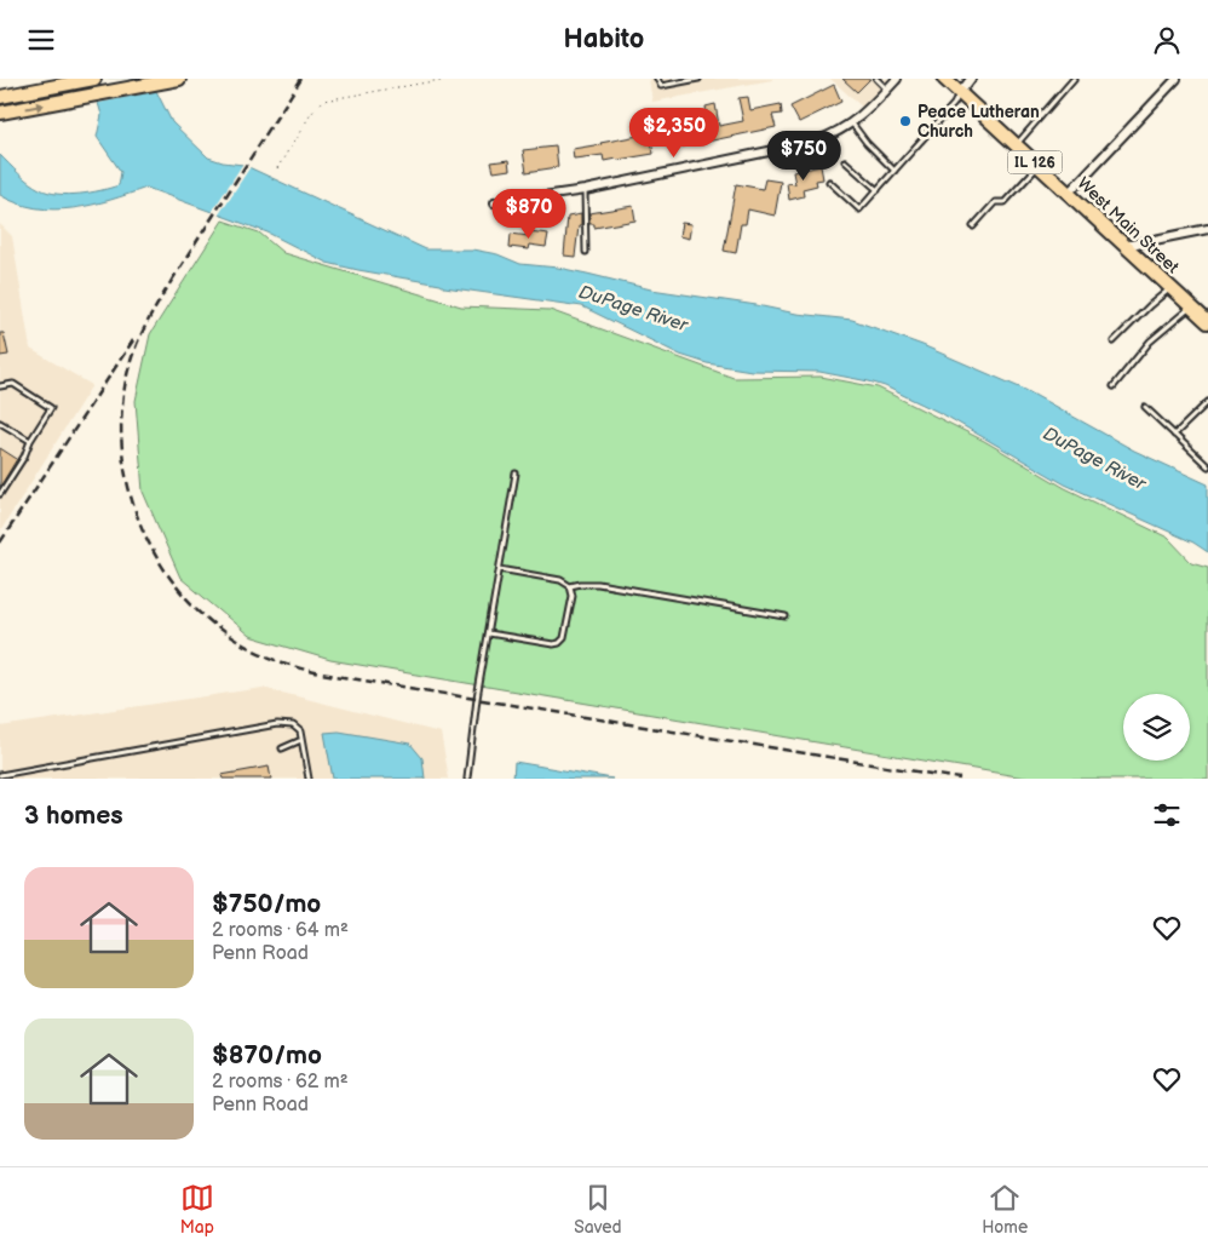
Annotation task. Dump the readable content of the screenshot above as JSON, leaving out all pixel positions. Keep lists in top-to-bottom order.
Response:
{
  "streets": {
    "main road": ["IL 126", "West Main Street"]
  },
  "water": ["DuPage River"],
  "places": ["Peace Lutheran Church"],
  "page": {
    "header": "Habito",
    "price": ["$2,350", "$750", "$870"],
    "heading": "3 homes",
    "list": [
      {
        "name": "$750/mo",
        "note": "2 rooms · 64 m² · Penn Road"
      },
      {
        "name": "$870/mo",
        "note": "2 rooms · 62 m² · Penn Road"
      }
    ],
    "tabs": ["Map", "Saved", "Home"]
  }
}
